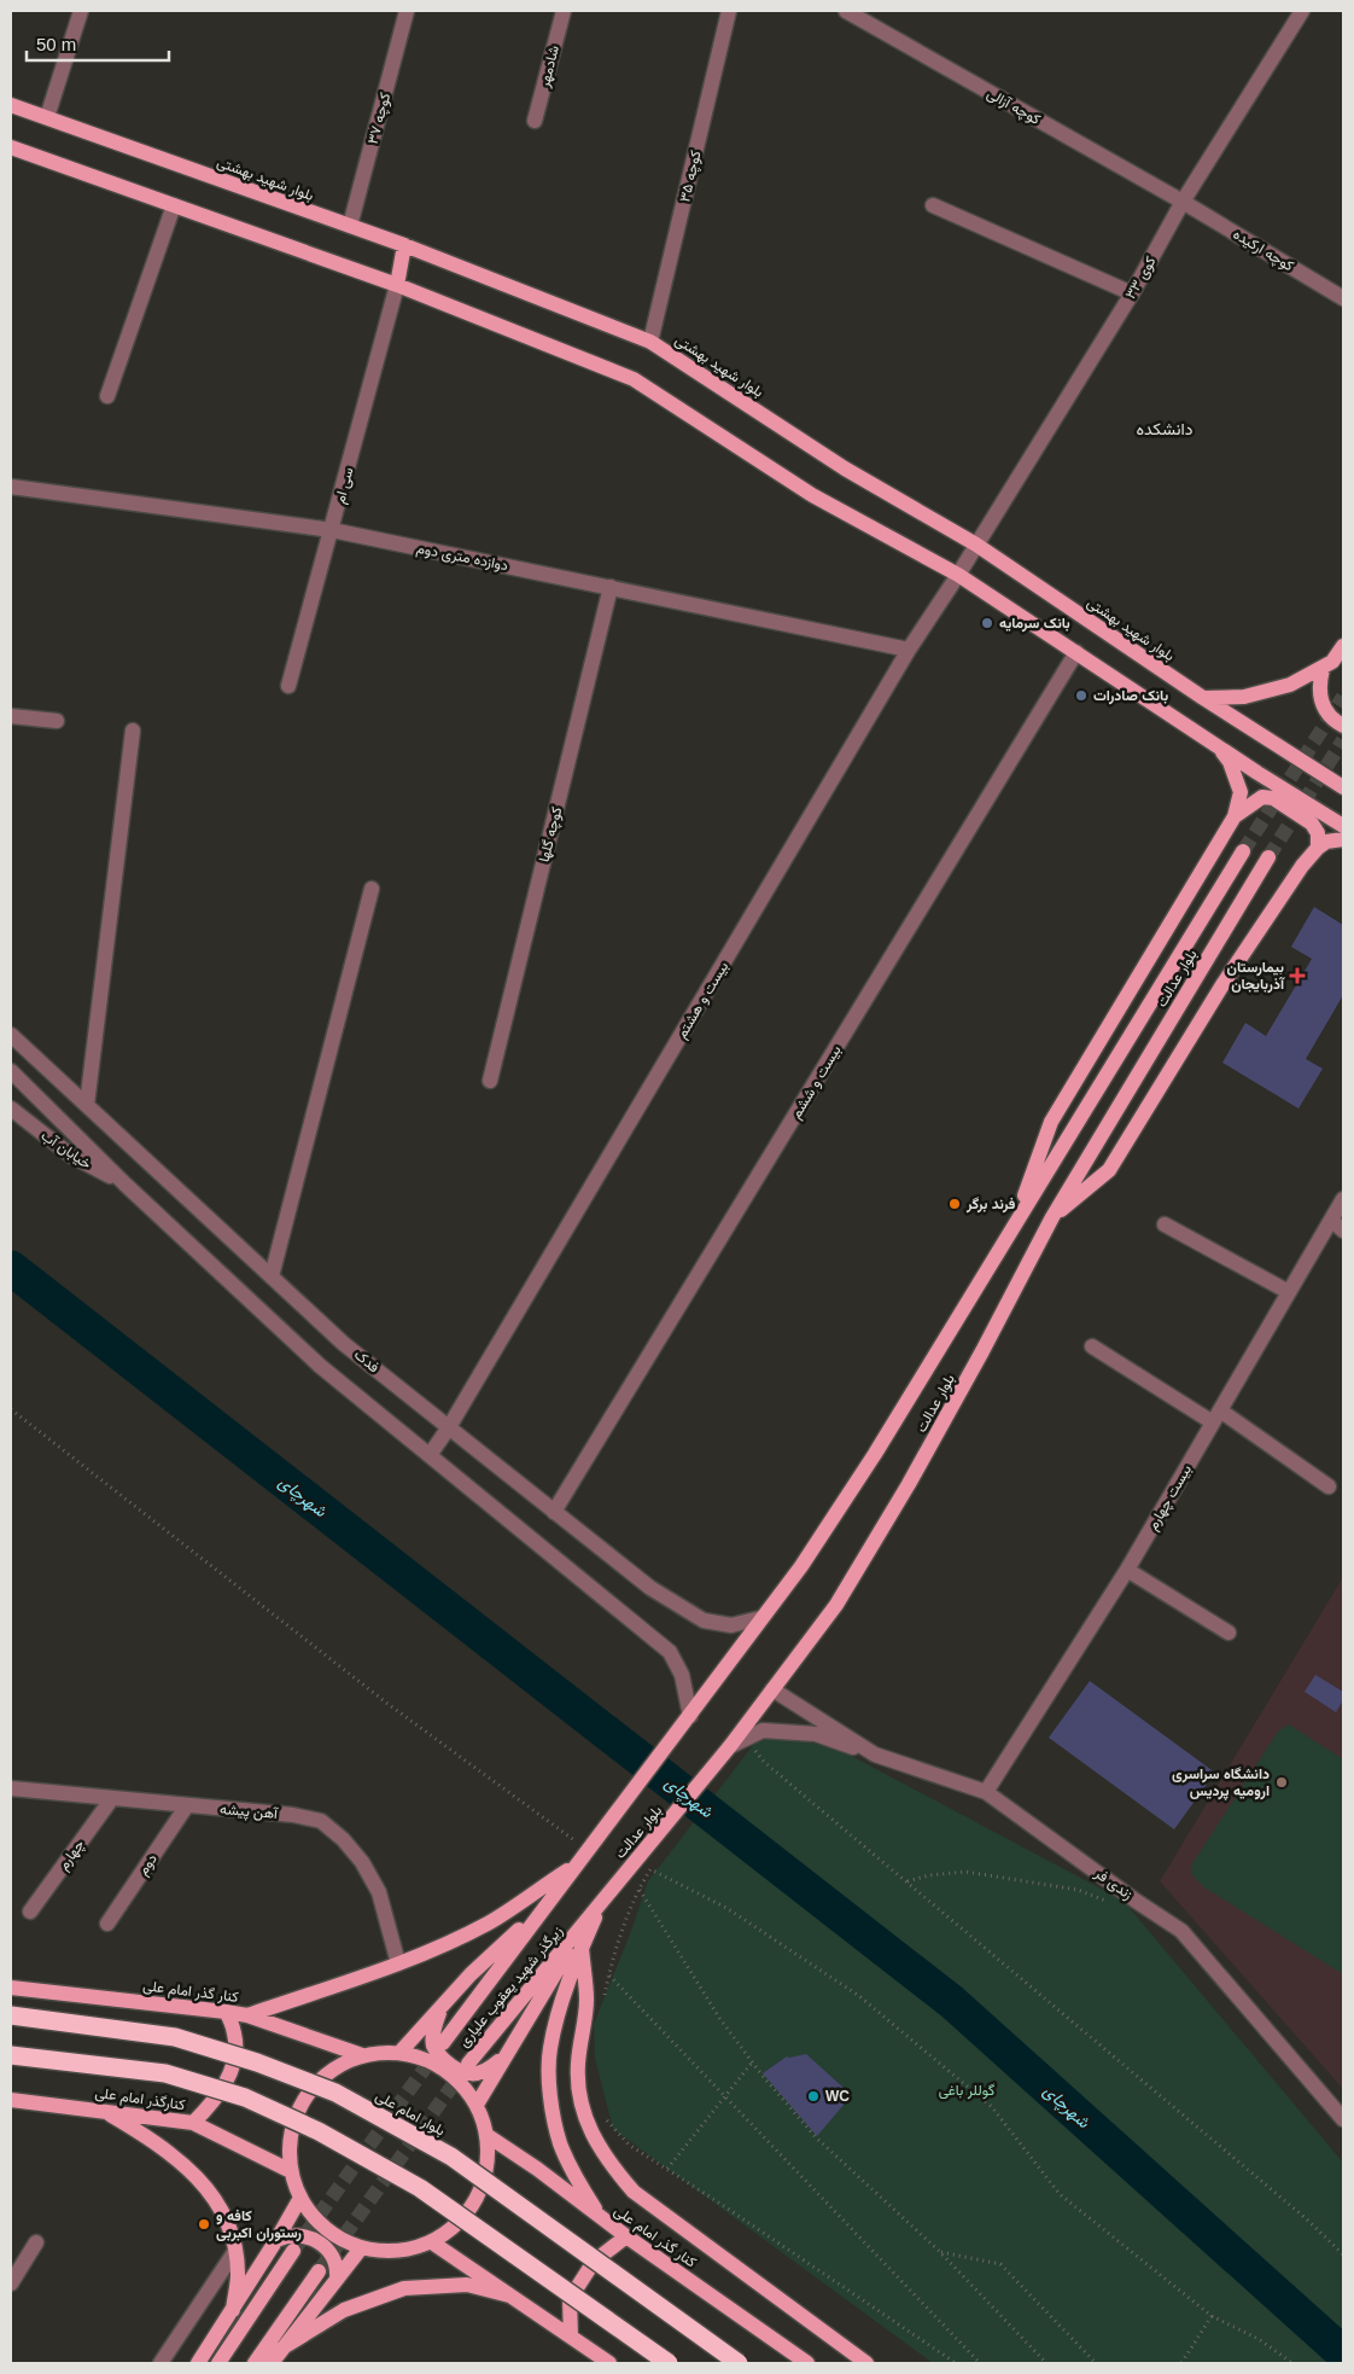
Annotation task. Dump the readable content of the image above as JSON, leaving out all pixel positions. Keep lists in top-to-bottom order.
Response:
{
  "streets": {
    "highway": ["بلوار امام علی"],
    "main road": [
      "بلوار شهید بهشتی",
      "بلوار عدالت",
      "زیرگذر شهید یعقوب علیاری",
      "کنار گذر امام علی",
      "کنارگذر امام علی"
    ],
    "street": [
      "شادمهر",
      "کوچه آزالی",
      "کوچه ۳۷",
      "کوچه ۳۵",
      "کوچه ارکیده",
      "کوی ۳۳",
      "سی ام",
      "دوازده متری دوم",
      "کوچه گلها",
      "بیست و هشتم",
      "بیست و ششم",
      "خیابان آب",
      "فدک",
      "بیست چهارم",
      "آهن پیشه",
      "چهارم",
      "دوم",
      "زندی فر"
    ]
  },
  "crossings": [
    ["کوچه آزالی", "کوچه ارکیده"],
    ["کوچه آزالی", "کوی ۳۳"],
    ["کوچه ۳۷", "بلوار شهید بهشتی"],
    ["کوچه ۳۵", "بلوار شهید بهشتی"],
    ["بلوار شهید بهشتی", "کوی ۳۳"],
    ["کوچه ارکیده", "کوی ۳۳"],
    ["کوی ۳۳", "بیست و هشتم"],
    ["سی ام", "دوازده متری دوم"],
    ["دوازده متری دوم", "کوچه گلها"],
    ["دوازده متری دوم", "بیست و هشتم"],
    ["بلوار عدالت", "فدک"],
    ["بلوار عدالت", "زندی فر"],
    ["بلوار عدالت", "زیرگذر شهید یعقوب علیاری"],
    ["بیست و هشتم", "فدک"],
    ["بیست و ششم", "فدک"],
    ["بیست چهارم", "زندی فر"],
    ["آهن پیشه", "چهارم"],
    ["آهن پیشه", "دوم"],
    ["کنار گذر امام علی", "کنارگذر امام علی"]
  ],
  "districts": ["دانشکده"],
  "water": ["شهرچای"],
  "parks": ["گوللر باغی"],
  "places": {
    "other": [
      "بانک سرمایه",
      "بانک صادرات",
      "فرند برگر",
      "دانشگاه سراسری ارومیه پردیس",
      "WC",
      "کافه و رستوران اکبربی"
    ],
    "health": ["بیمارستان آذربایجان"]
  },
  "scale_bar": "50 m"
}
